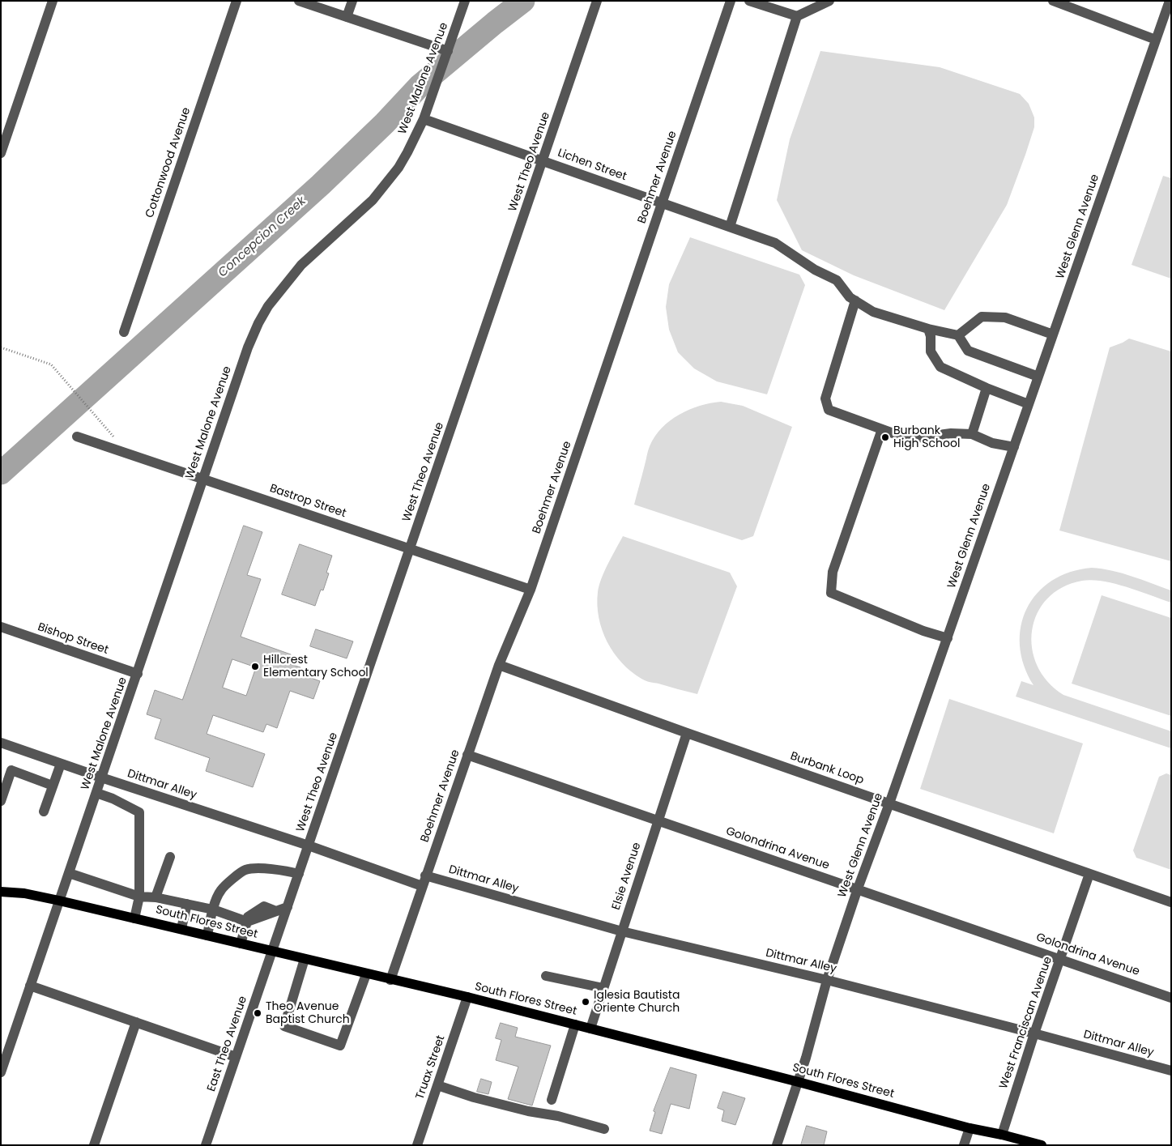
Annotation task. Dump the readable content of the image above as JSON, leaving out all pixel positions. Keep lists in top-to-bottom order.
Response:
{
  "streets": {
    "main road": ["South Flores Street"],
    "street": [
      "West Malone Avenue",
      "West Theo Avenue",
      "Cottonwood Avenue",
      "Lichen Street",
      "Boehmer Avenue",
      "West Glenn Avenue",
      "Bastrop Street",
      "Bishop Street",
      "Burbank Loop",
      "Dittmar Alley",
      "Golondrina Avenue",
      "Elsie Avenue",
      "West Franciscan Avenue",
      "East Theo Avenue",
      "Truax Street"
    ]
  },
  "crossings": [
    ["West Malone Avenue", "Lichen Street"],
    ["West Malone Avenue", "Bastrop Street"],
    ["West Malone Avenue", "Bishop Street"],
    ["West Malone Avenue", "Dittmar Alley"],
    ["West Malone Avenue", "South Flores Street"],
    ["West Theo Avenue", "Lichen Street"],
    ["West Theo Avenue", "Bastrop Street"],
    ["West Theo Avenue", "Dittmar Alley"],
    ["West Theo Avenue", "South Flores Street"],
    ["West Theo Avenue", "East Theo Avenue"],
    ["Lichen Street", "Boehmer Avenue"],
    ["Boehmer Avenue", "Bastrop Street"],
    ["Boehmer Avenue", "Burbank Loop"],
    ["Boehmer Avenue", "Dittmar Alley"],
    ["Boehmer Avenue", "Golondrina Avenue"],
    ["Boehmer Avenue", "South Flores Street"],
    ["West Glenn Avenue", "Burbank Loop"],
    ["West Glenn Avenue", "Dittmar Alley"],
    ["West Glenn Avenue", "Golondrina Avenue"],
    ["West Glenn Avenue", "South Flores Street"],
    ["Burbank Loop", "Elsie Avenue"],
    ["Burbank Loop", "West Franciscan Avenue"],
    ["Dittmar Alley", "Elsie Avenue"],
    ["Dittmar Alley", "West Franciscan Avenue"],
    ["Golondrina Avenue", "Elsie Avenue"],
    ["Golondrina Avenue", "West Franciscan Avenue"],
    ["Elsie Avenue", "South Flores Street"],
    ["South Flores Street", "West Franciscan Avenue"],
    ["South Flores Street", "East Theo Avenue"],
    ["South Flores Street", "Truax Street"]
  ],
  "water": ["Concepcion Creek"],
  "places": [
    "Burbank High School",
    "Hillcrest Elementary School",
    "Iglesia Bautista Oriente Church",
    "Theo Avenue Baptist Church"
  ]
}
